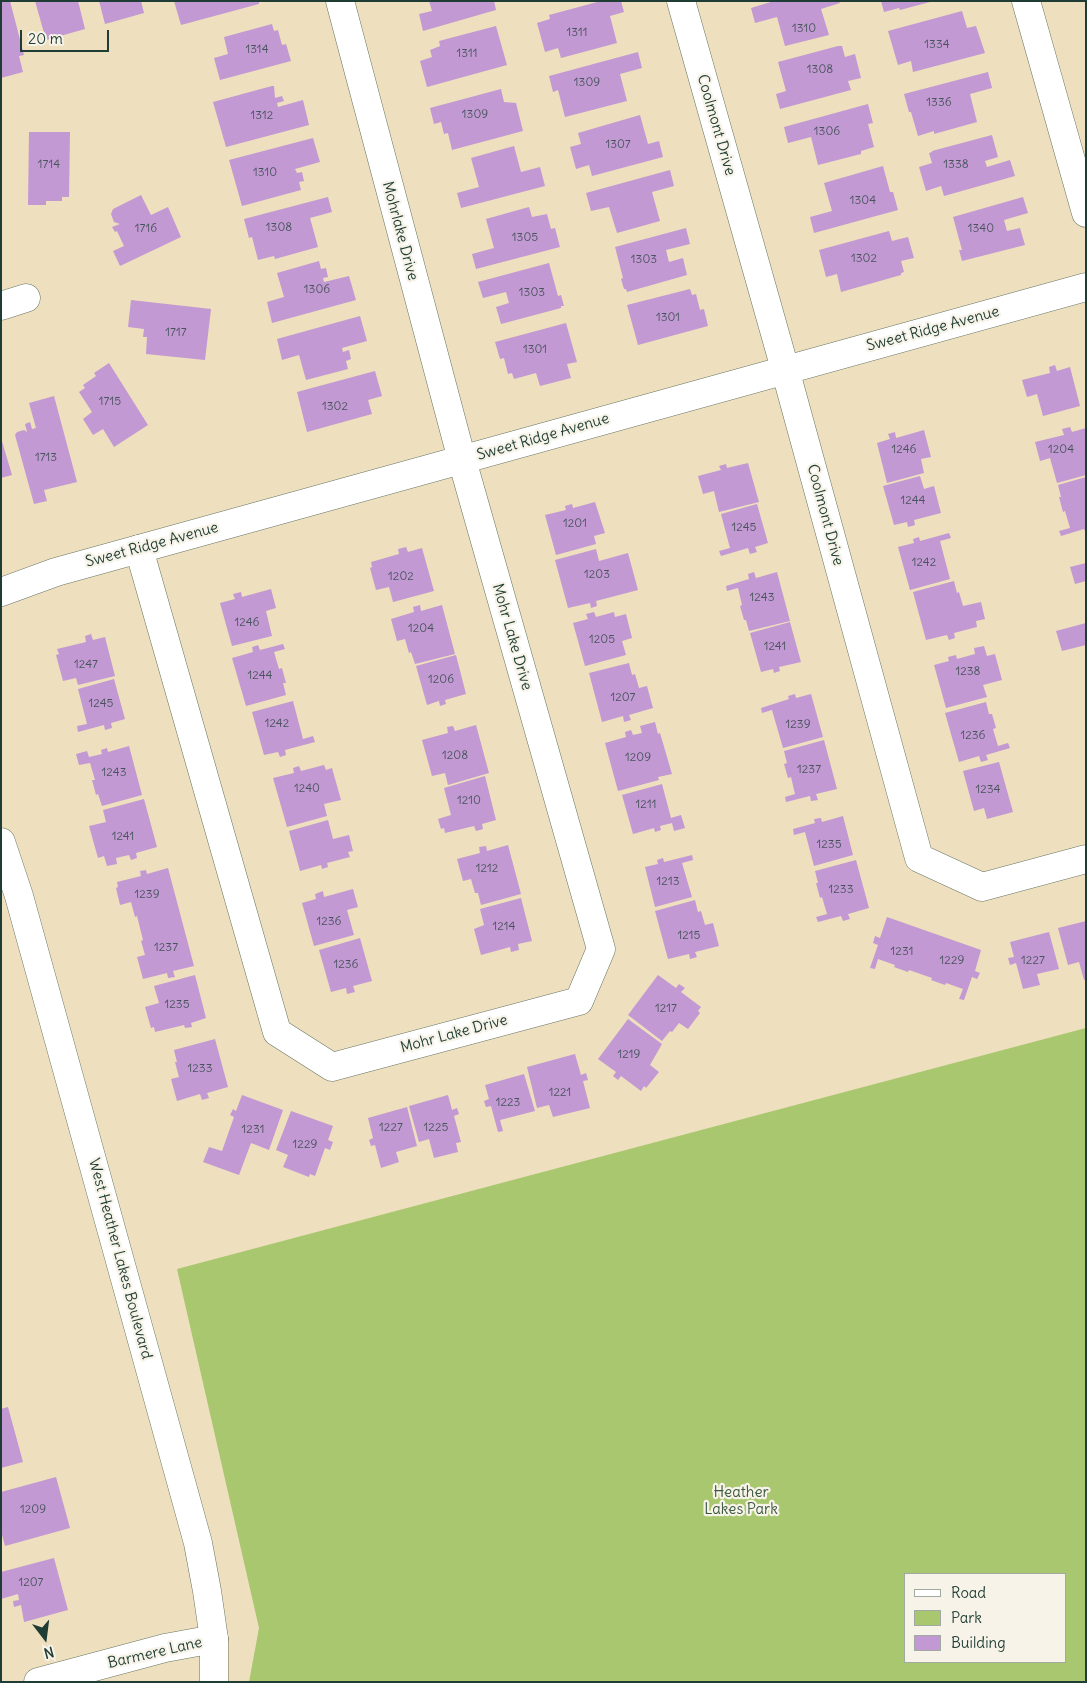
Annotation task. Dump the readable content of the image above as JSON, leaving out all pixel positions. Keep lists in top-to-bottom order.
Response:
{
  "streets": {
    "street": [
      "Coolmont Drive",
      "Mohrlake Drive",
      "Sweet Ridge Avenue",
      "Mohr Lake Drive",
      "West Heather Lakes Boulevard",
      "Barmere Lane"
    ]
  },
  "crossings": [
    ["Coolmont Drive", "Sweet Ridge Avenue"],
    ["Mohrlake Drive", "Sweet Ridge Avenue"],
    ["Mohrlake Drive", "Mohr Lake Drive"],
    ["Sweet Ridge Avenue", "Mohr Lake Drive"],
    ["West Heather Lakes Boulevard", "Barmere Lane"]
  ],
  "parks": ["Heather Lakes Park"],
  "house_numbers": [
    "1310",
    "1311",
    "1334",
    "1314",
    "1311",
    "1308",
    "1309",
    "1336",
    "1309",
    "1312",
    "1306",
    "1307",
    "1714",
    "1338",
    "1310",
    "1304",
    "1308",
    "1716",
    "1340",
    "1305",
    "1302",
    "1303",
    "1306",
    "1303",
    "1301",
    "1717",
    "1301",
    "1715",
    "1302",
    "1246",
    "1204",
    "1713",
    "1244",
    "1201",
    "1245",
    "1242",
    "1203",
    "1202",
    "1243",
    "1246",
    "1204",
    "1205",
    "1241",
    "1247",
    "1238",
    "1244",
    "1206",
    "1207",
    "1245",
    "1242",
    "1239",
    "1236",
    "1208",
    "1209",
    "1237",
    "1243",
    "1240",
    "1234",
    "1210",
    "1211",
    "1241",
    "1235",
    "1212",
    "1213",
    "1233",
    "1239",
    "1236",
    "1214",
    "1215",
    "1237",
    "1231",
    "1229",
    "1227",
    "1236",
    "1235",
    "1217",
    "1219",
    "1233",
    "1221",
    "1223",
    "1227",
    "1225",
    "1231",
    "1229",
    "1209",
    "1207"
  ],
  "legend": ["Road", "Park", "Building"],
  "scale_bar": "20 m",
  "north": "bottom"
}
